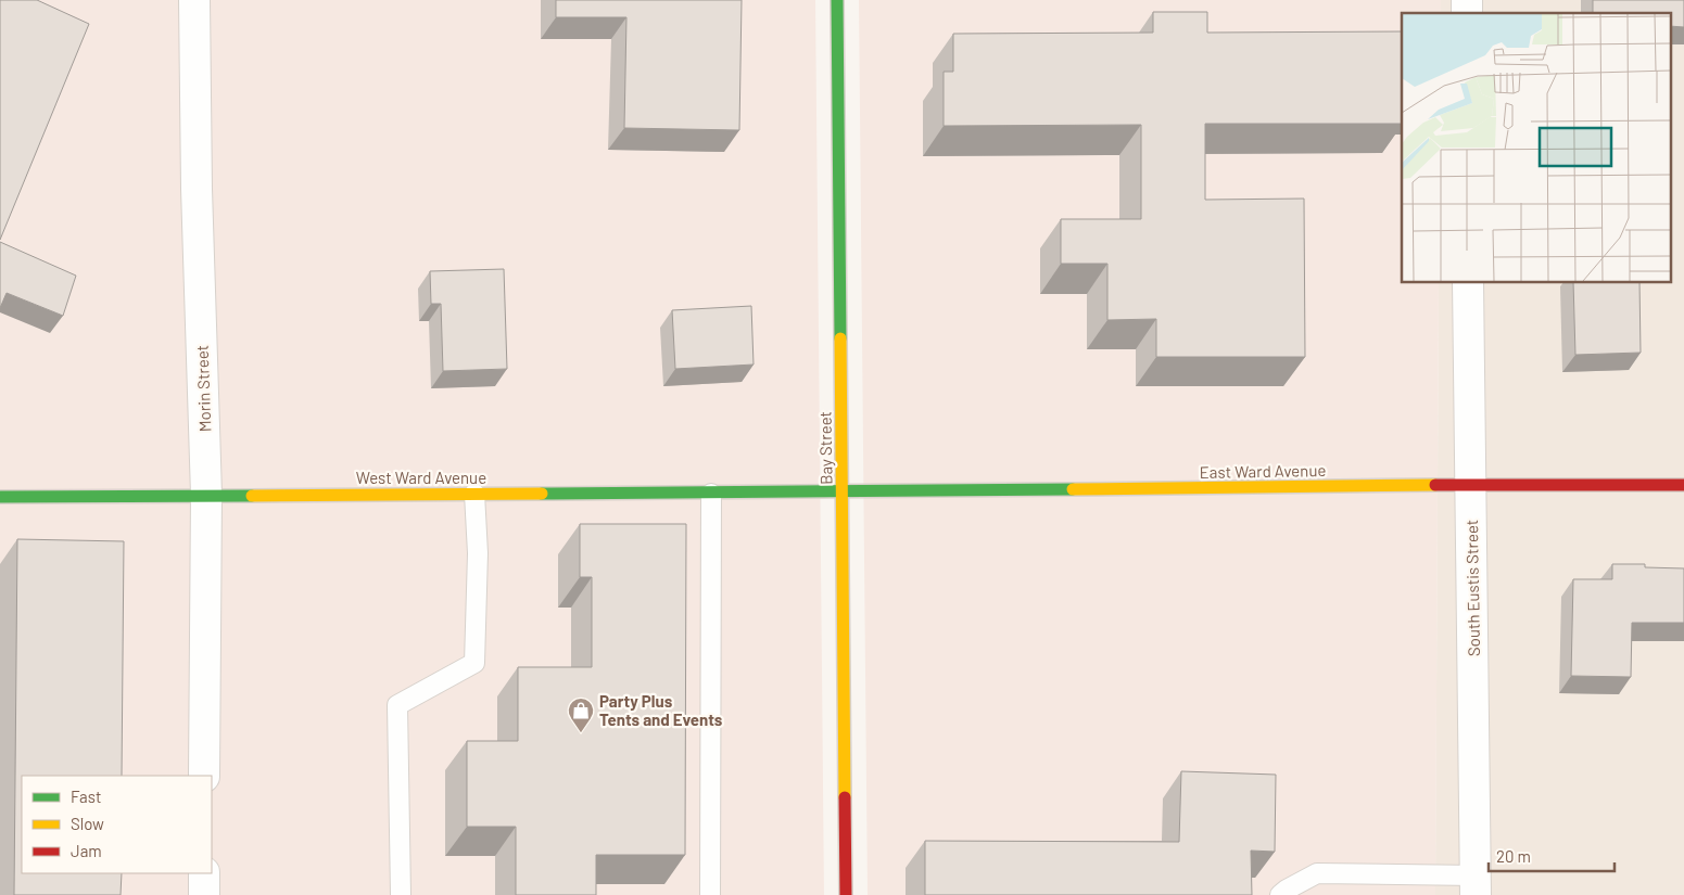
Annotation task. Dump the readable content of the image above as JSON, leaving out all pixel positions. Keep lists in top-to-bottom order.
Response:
{
  "streets": {
    "street": [
      "Morin Street",
      "Bay Street",
      "East Ward Avenue",
      "West Ward Avenue",
      "South Eustis Street"
    ]
  },
  "crossings": [
    ["Morin Street", "West Ward Avenue"],
    ["Bay Street", "East Ward Avenue"],
    ["Bay Street", "West Ward Avenue"],
    ["East Ward Avenue", "West Ward Avenue"],
    ["East Ward Avenue", "South Eustis Street"]
  ],
  "places": {
    "shop": ["Party Plus Tents and Events"]
  },
  "legend": ["Fast", "Slow", "Jam"],
  "scale_bar": "20 m"
}
